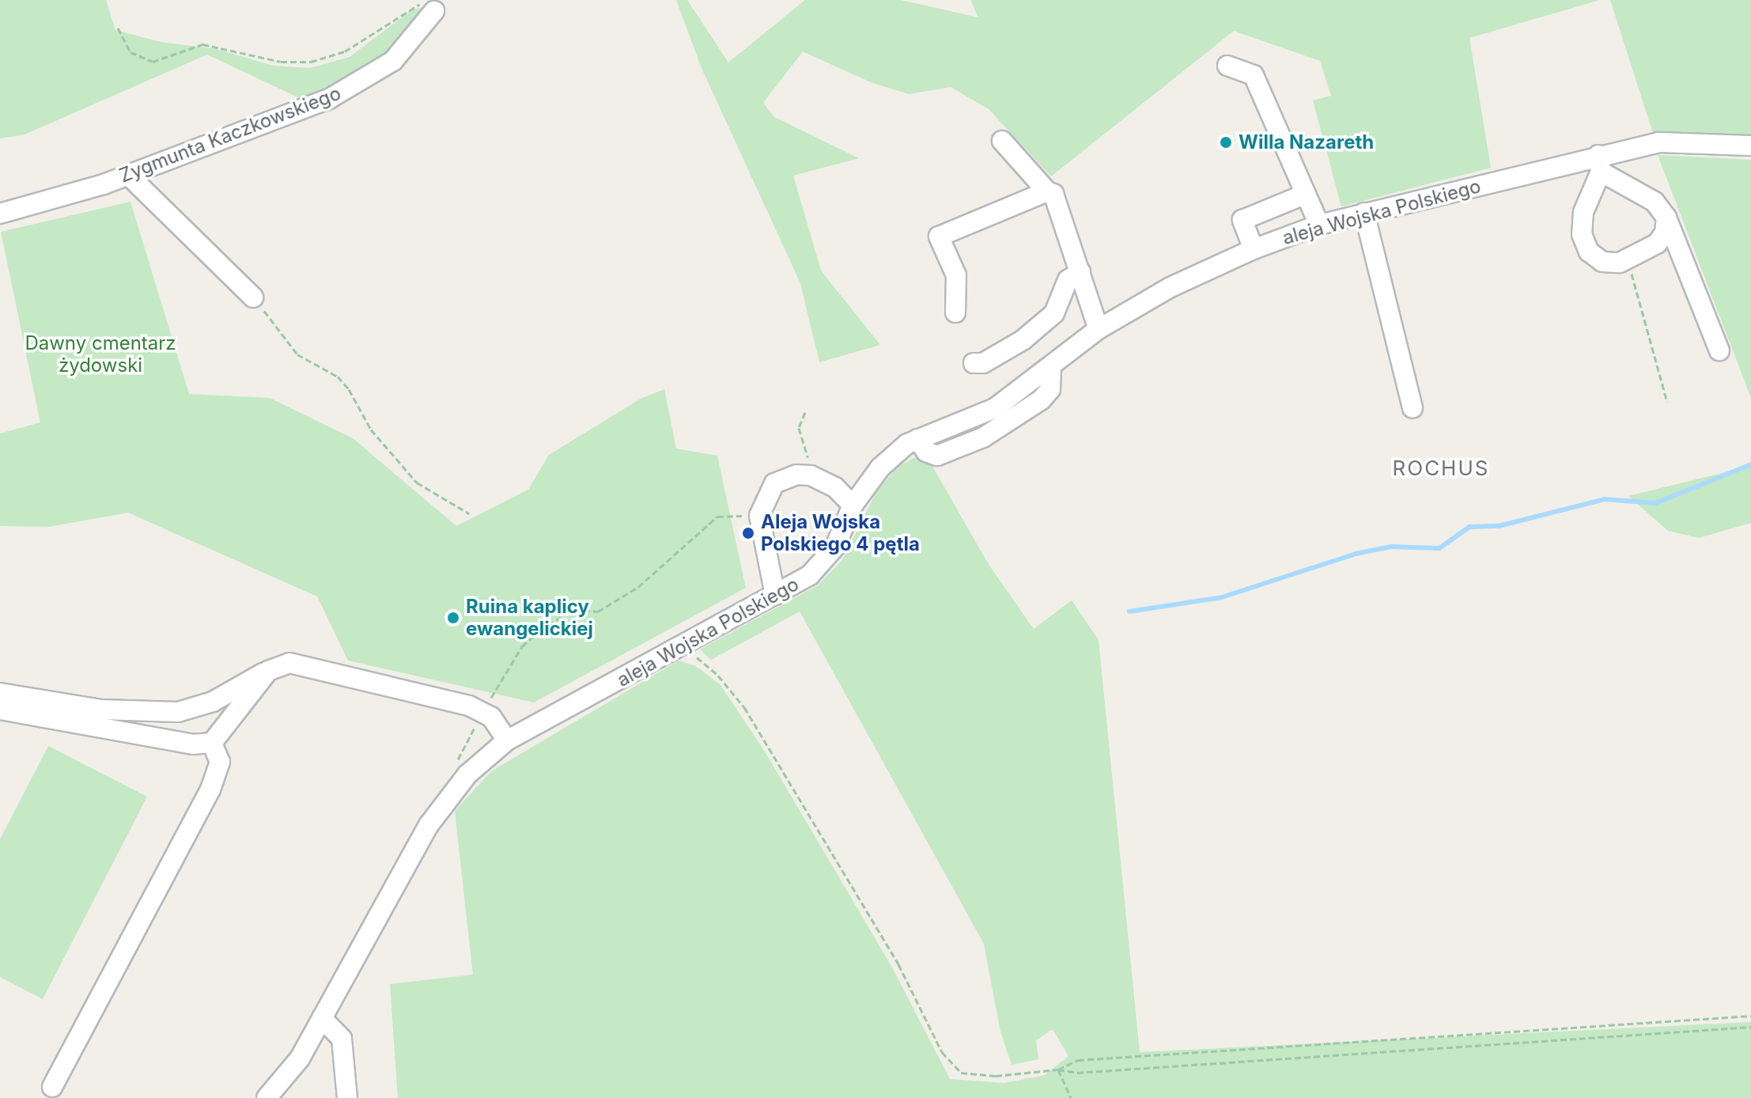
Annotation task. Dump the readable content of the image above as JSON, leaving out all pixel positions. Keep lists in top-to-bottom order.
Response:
{
  "streets": {
    "street": ["Zygmunta Kaczkowskiego", "aleja Wojska Polskiego"]
  },
  "districts": ["ROCHUS"],
  "parks": ["Dawny cmentarz żydowski"],
  "places": ["Willa Nazareth", "Aleja Wojska Polskiego 4 pętla", "Ruina kaplicy ewangelickiej"]
}
